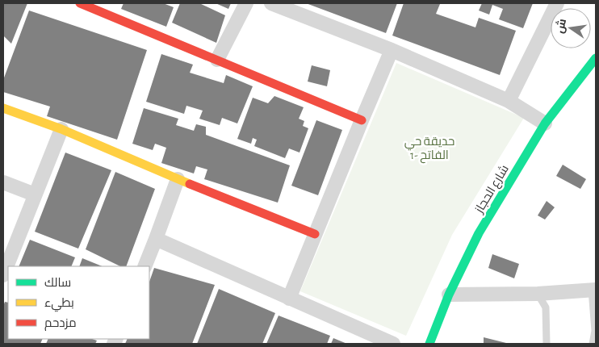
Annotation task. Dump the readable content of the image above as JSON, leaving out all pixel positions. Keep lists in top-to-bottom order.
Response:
{
  "streets": {
    "street": ["شارع الحجاز"]
  },
  "parks": ["حديقة حي الفاتح -1"],
  "legend": ["سالك", "بطيء", "مزدحم"],
  "north": "left"
}
